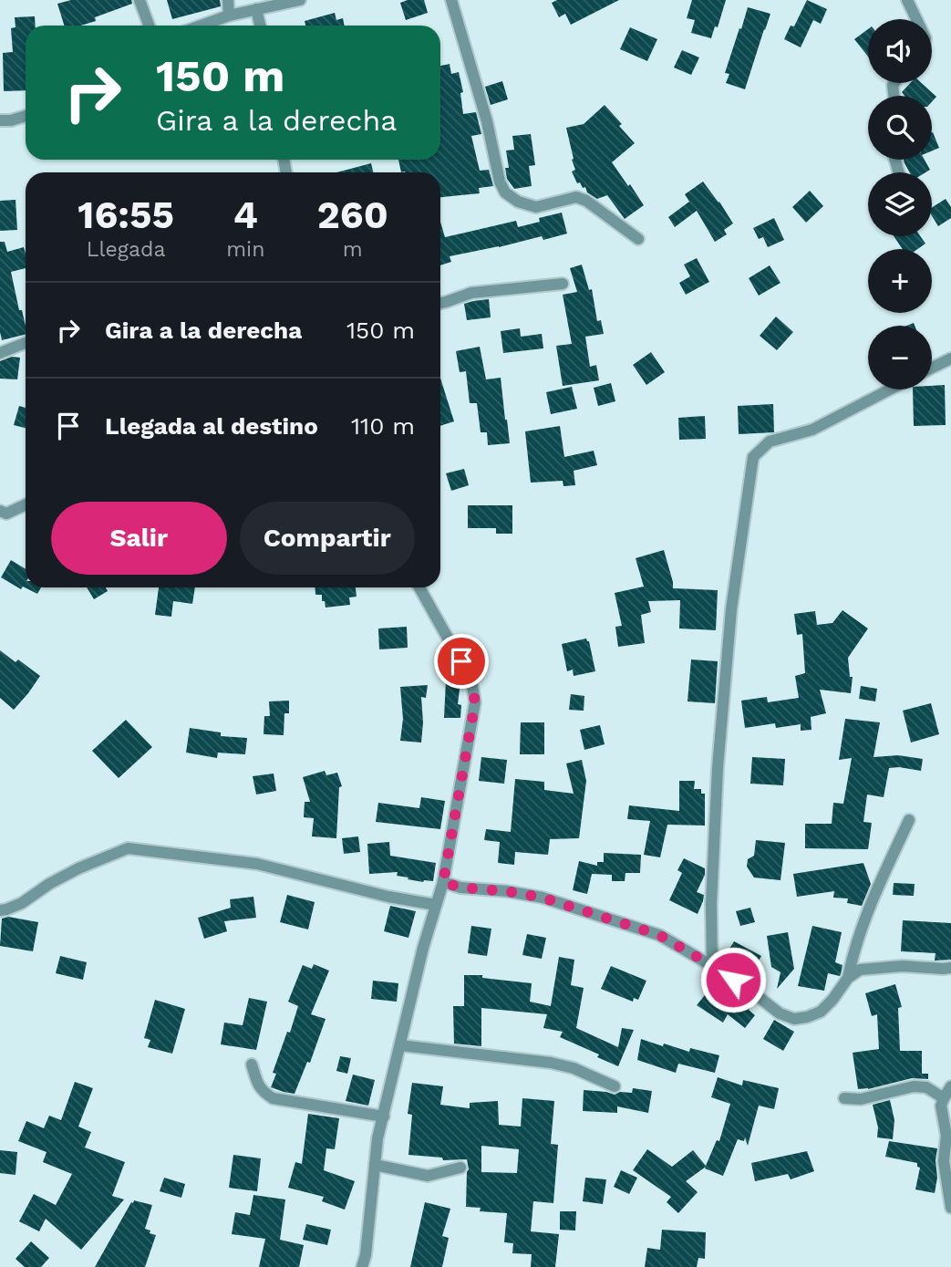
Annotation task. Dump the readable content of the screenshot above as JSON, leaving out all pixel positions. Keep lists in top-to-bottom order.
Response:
{
  "page": {
    "map_buttons": ["+", "−"],
    "turn": ["150 m", "Gira a la derecha"],
    "eta": [
      "16:55",
      "Llegada",
      "4",
      "min",
      "260",
      "m"
    ],
    "list": [
      {
        "name": "Gira a la derecha",
        "value": "150 m"
      },
      {
        "name": "Llegada al destino",
        "value": "110 m"
      }
    ],
    "buttons": ["Salir", "Compartir"]
  }
}
